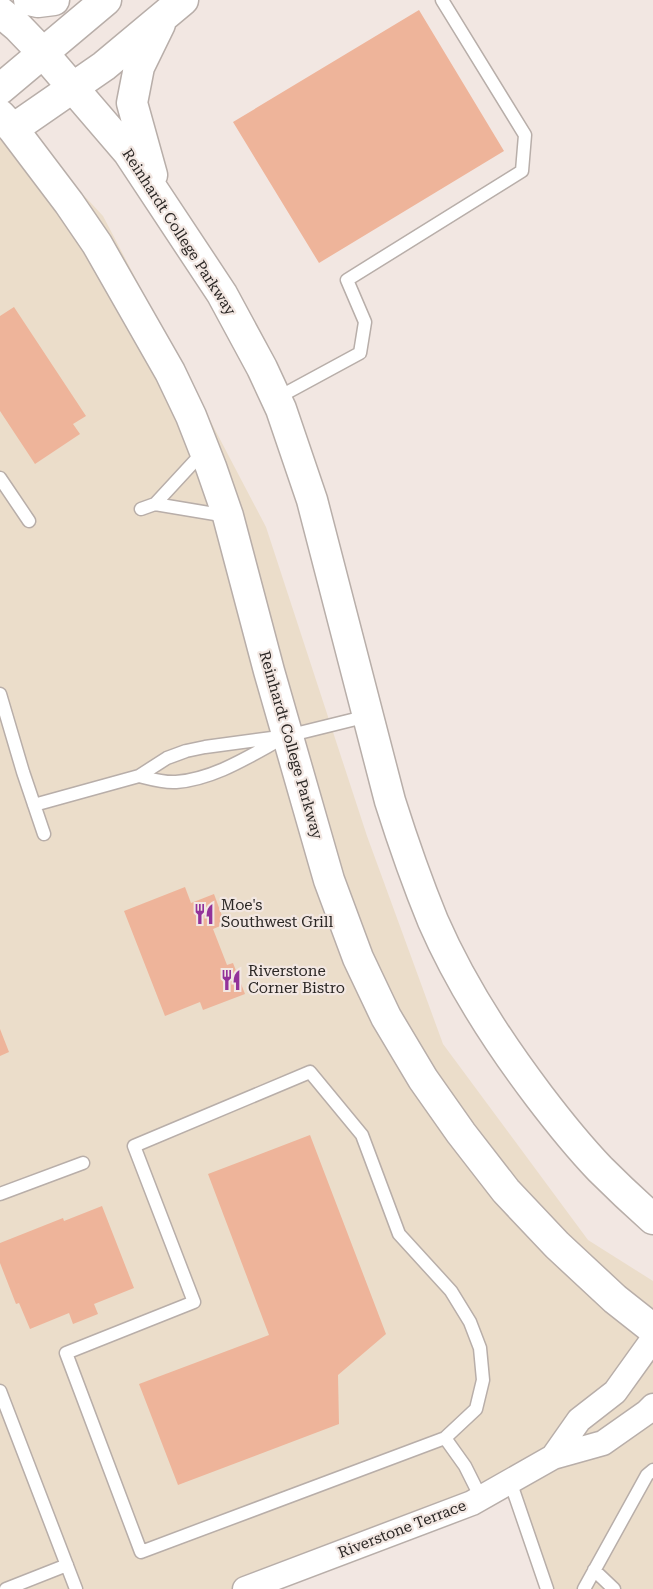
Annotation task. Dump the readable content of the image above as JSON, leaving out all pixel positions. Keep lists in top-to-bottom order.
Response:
{
  "streets": {
    "street": ["Reinhardt College Parkway", "Riverstone Terrace"]
  },
  "places": {
    "restaurant": ["Moe's Southwest Grill", "Riverstone Corner Bistro"]
  }
}
